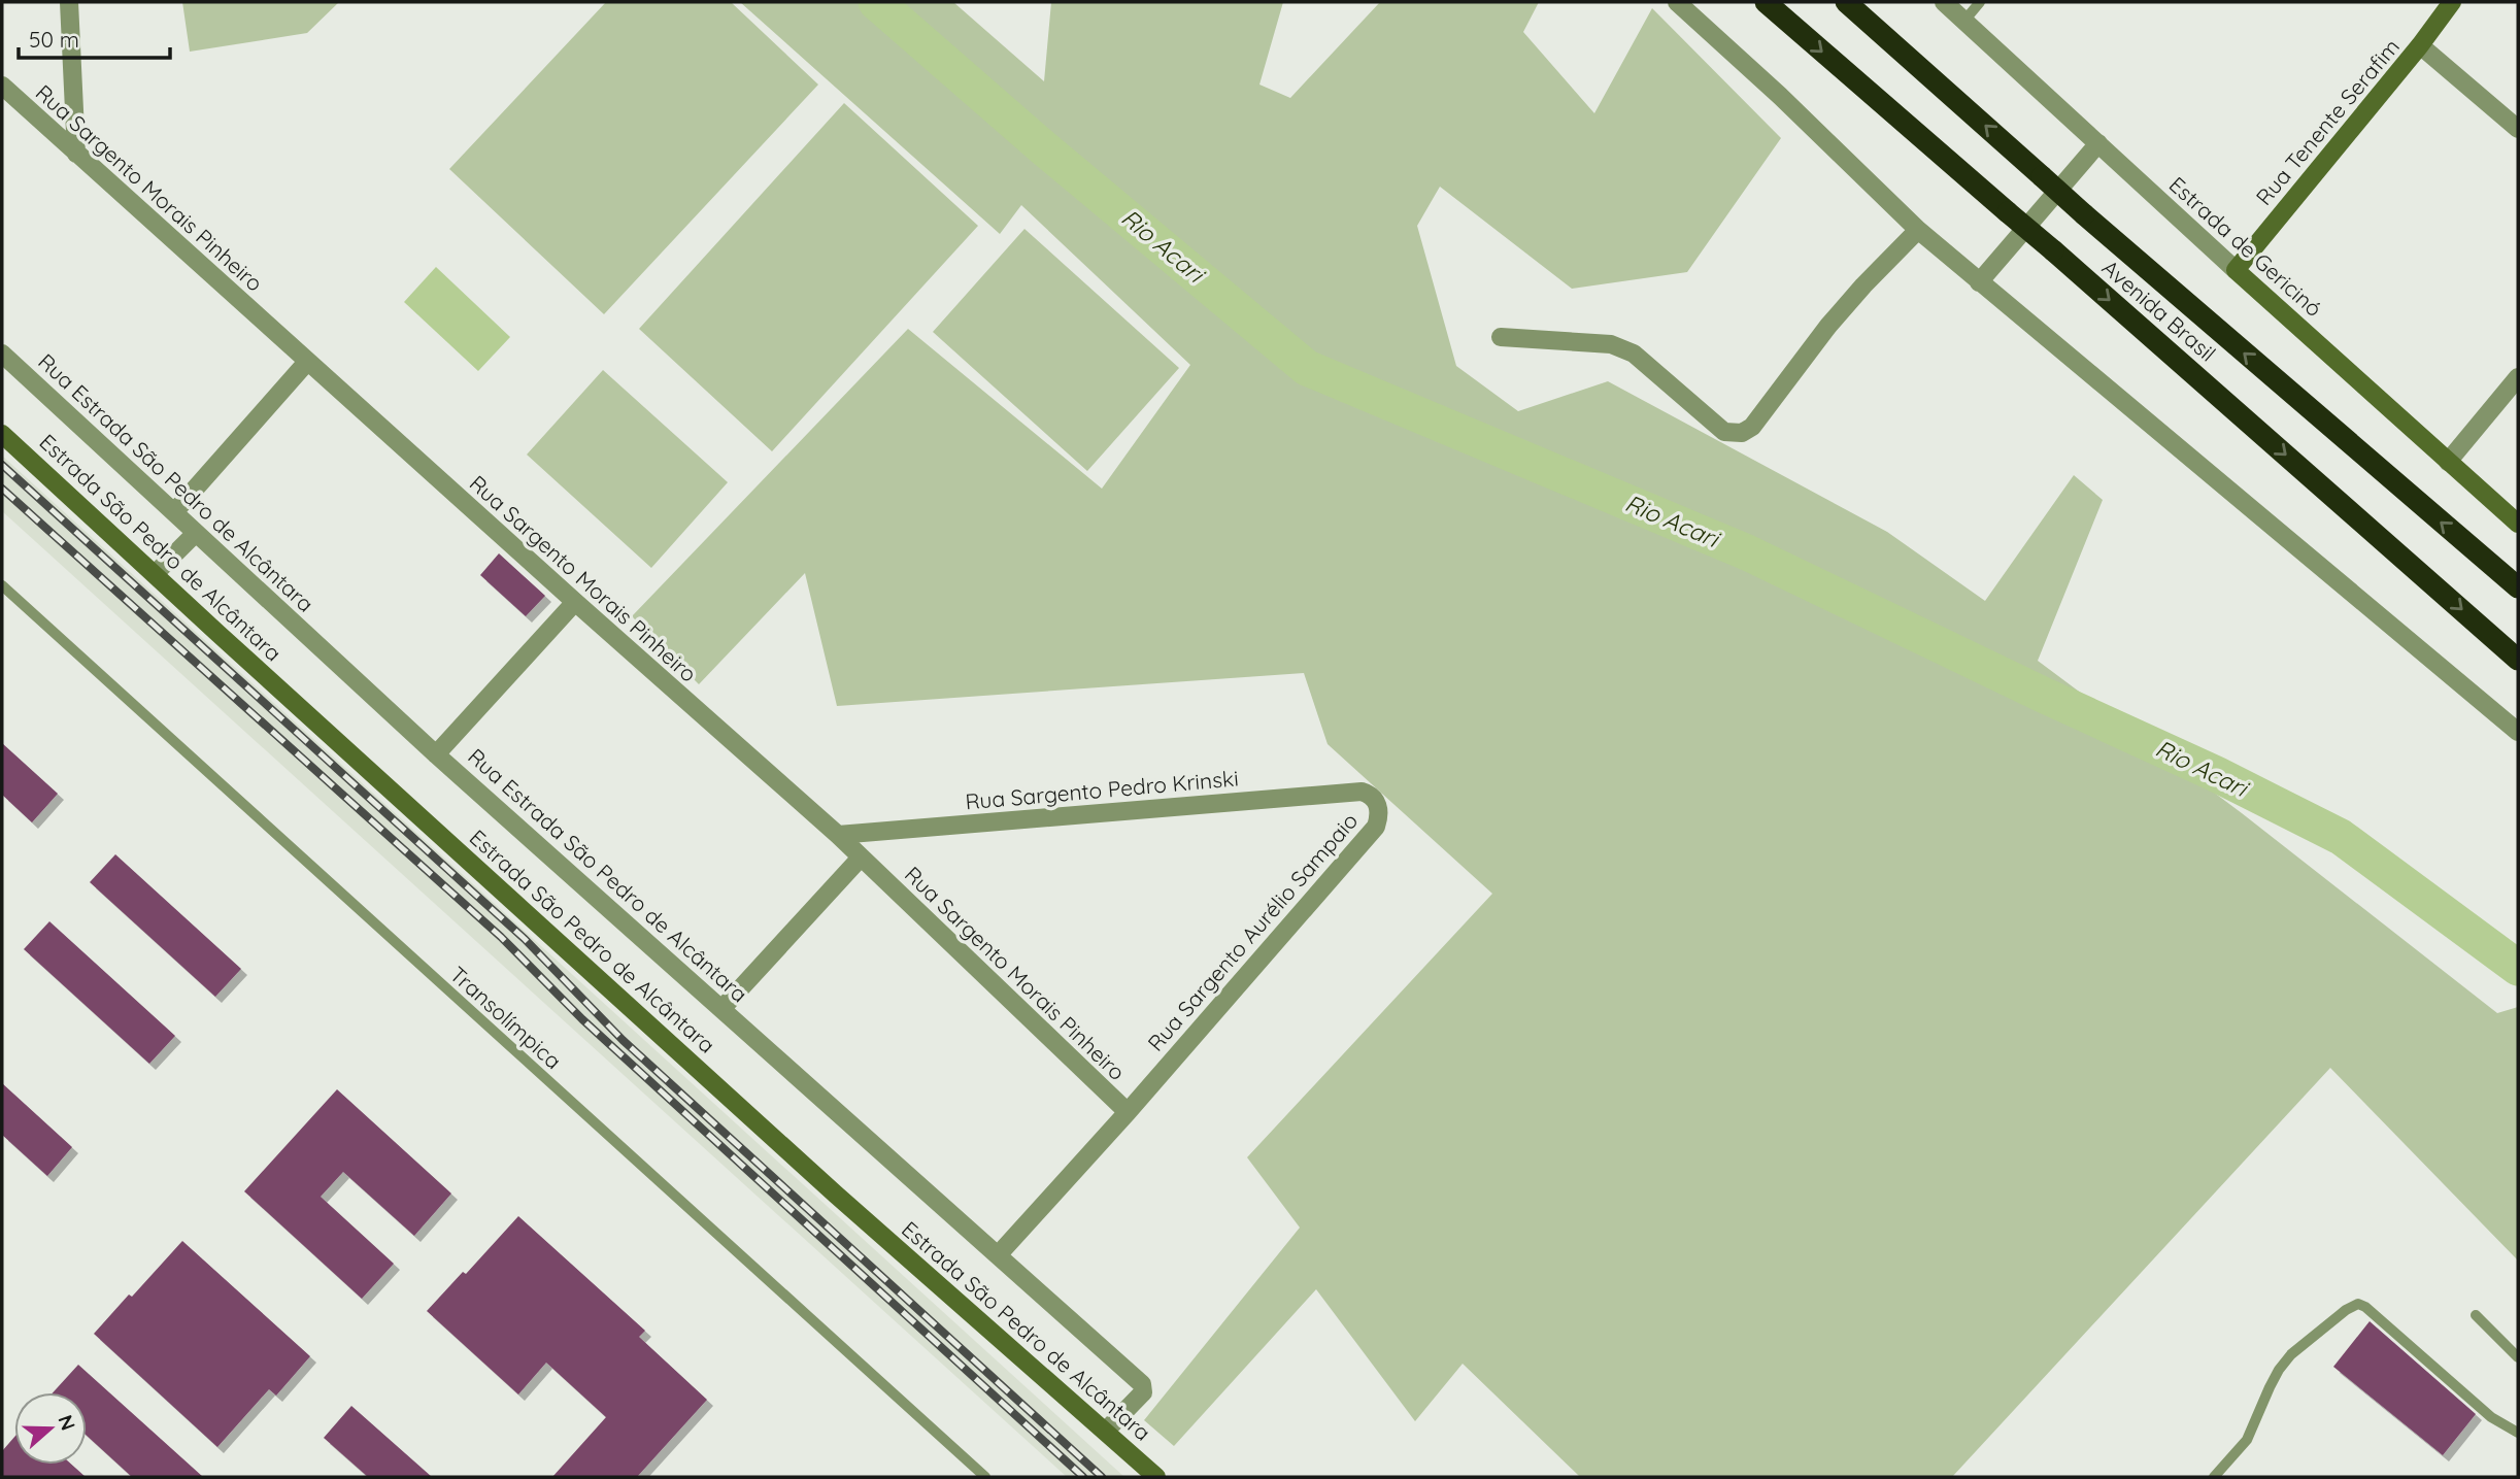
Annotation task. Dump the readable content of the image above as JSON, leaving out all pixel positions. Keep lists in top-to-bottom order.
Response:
{
  "streets": {
    "highway": ["Avenida Brasil"],
    "street": [
      "Rua Tenente Serafim",
      "Rua Sargento Morais Pinheiro",
      "Estrada de Gericinó",
      "Rua Estrada São Pedro de Alcântara",
      "Estrada São Pedro de Alcântara",
      "Rua Sargento Pedro Krinski",
      "Rua Sargento Aurélio Sampaio"
    ],
    "lane": ["Transolímpica"]
  },
  "crossings": [
    ["Rua Tenente Serafim", "Estrada de Gericinó"],
    ["Rua Sargento Morais Pinheiro", "Rua Sargento Pedro Krinski"],
    ["Rua Sargento Morais Pinheiro", "Rua Sargento Aurélio Sampaio"],
    ["Rua Estrada São Pedro de Alcântara", "Estrada São Pedro de Alcântara"],
    ["Rua Estrada São Pedro de Alcântara", "Rua Sargento Aurélio Sampaio"],
    ["Rua Sargento Pedro Krinski", "Rua Sargento Aurélio Sampaio"]
  ],
  "water": ["Rio Acari"],
  "scale_bar": "50 m",
  "north": "right"
}
